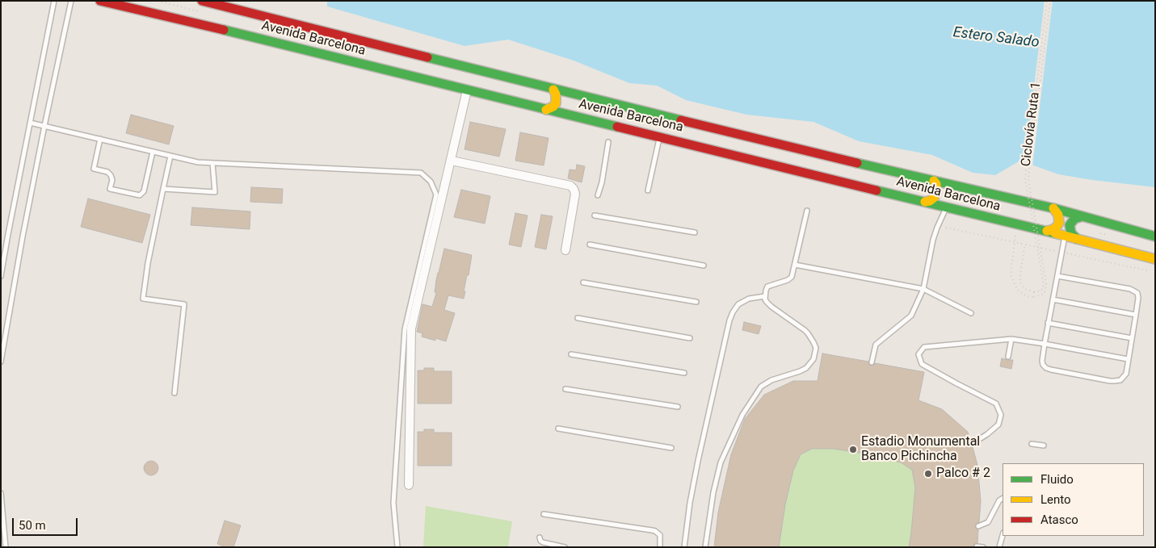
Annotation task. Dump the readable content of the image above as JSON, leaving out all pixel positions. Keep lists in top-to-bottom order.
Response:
{
  "streets": {
    "main road": ["Avenida Barcelona"],
    "path": ["Ciclovía Ruta 1"]
  },
  "water": ["Estero Salado"],
  "places": ["Estadio Monumental Banco Pichincha", "Palco # 2"],
  "legend": ["Fluido", "Lento", "Atasco"],
  "scale_bar": "50 m"
}
